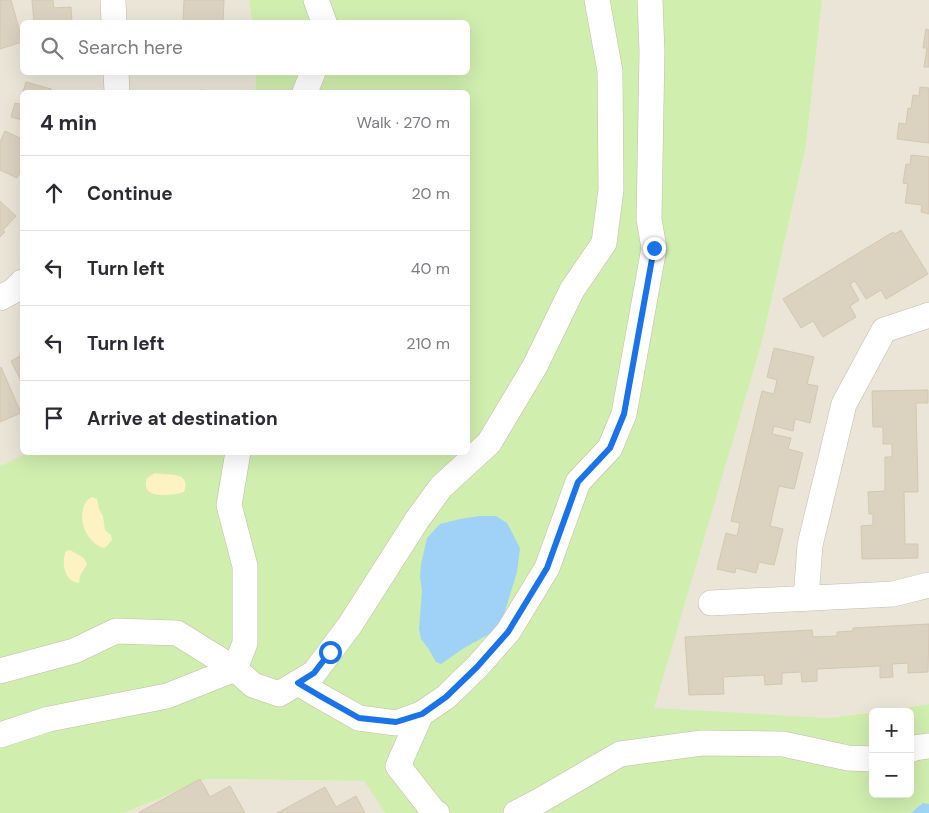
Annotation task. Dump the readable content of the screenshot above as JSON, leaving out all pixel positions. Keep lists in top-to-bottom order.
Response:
{
  "page": {
    "search": "Search here",
    "heading": ["4 min", "Walk · 270 m"],
    "list": [
      ["Continue", "20 m"],
      ["Turn left", "40 m"],
      ["Turn left", "210 m"],
      "Arrive at destination"
    ],
    "map_buttons": ["+", "−"]
  }
}
